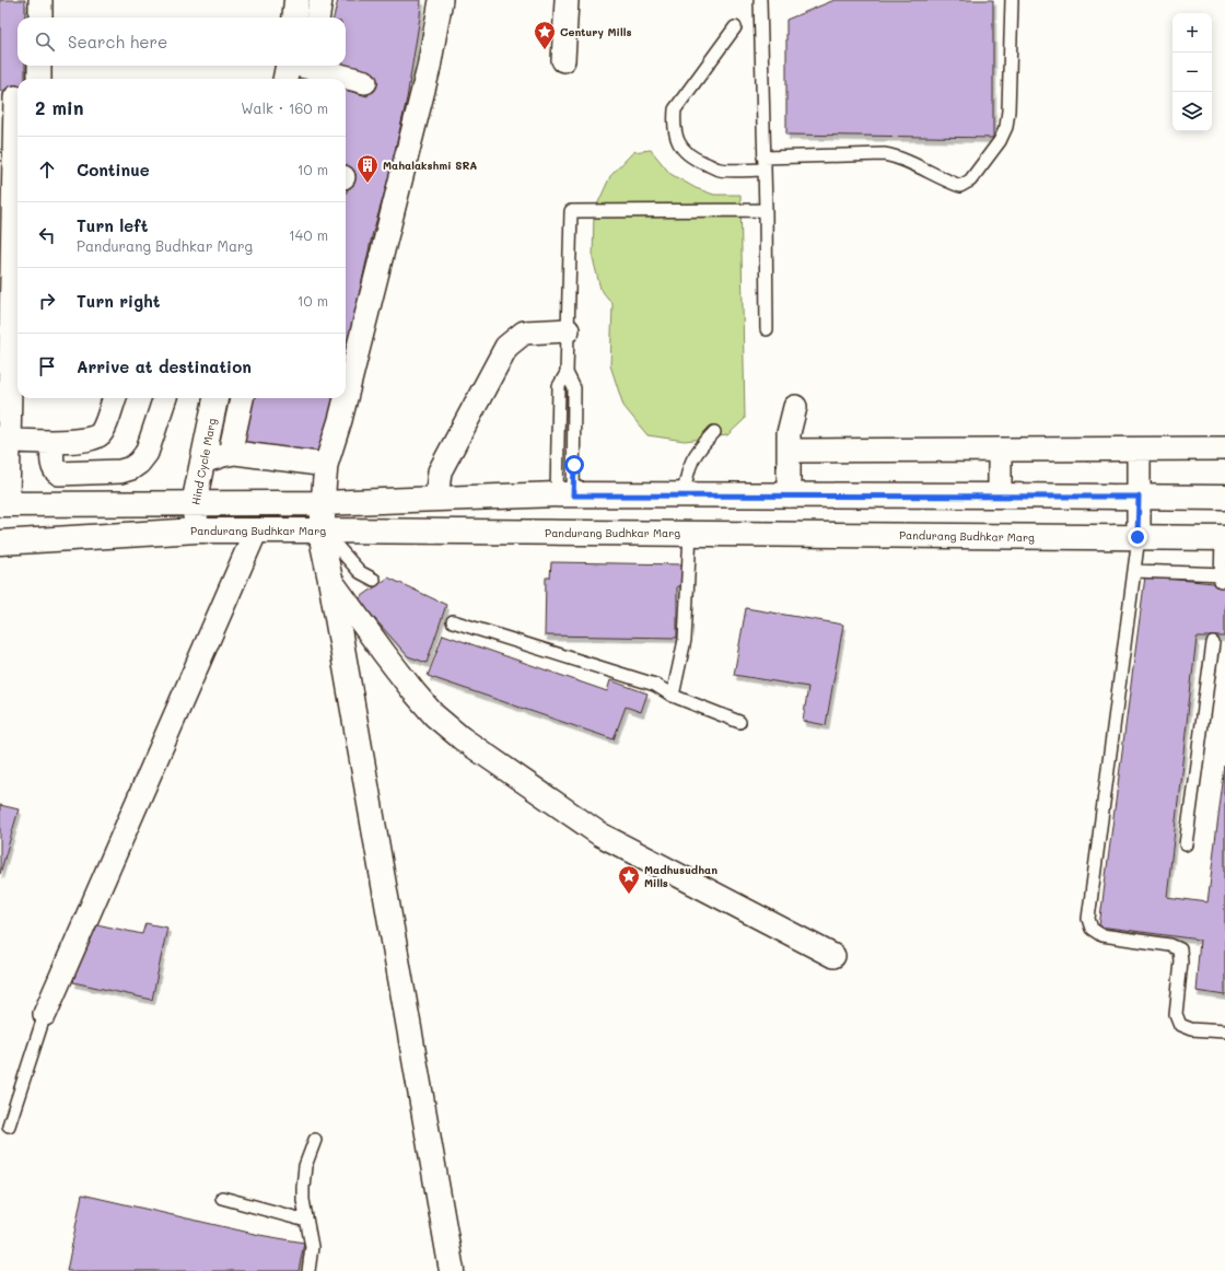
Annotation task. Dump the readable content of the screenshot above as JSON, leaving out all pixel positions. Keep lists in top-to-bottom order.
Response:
{
  "streets": {
    "main road": ["Hind Cycle Marg", "Pandurang Budhkar Marg"]
  },
  "crossings": [
    ["Hind Cycle Marg", "Pandurang Budhkar Marg"]
  ],
  "places": {
    "place": ["Century Mills", "Madhusudhan Mills"],
    "building": ["Mahalakshmi SRA"]
  },
  "page": {
    "map_buttons": ["+", "−"],
    "search": "Search here",
    "heading": ["2 min", "Walk · 160 m"],
    "list": [
      ["Continue", "10 m"],
      ["Turn left", "Pandurang Budhkar Marg", "140 m"],
      ["Turn right", "10 m"],
      "Arrive at destination"
    ]
  }
}
